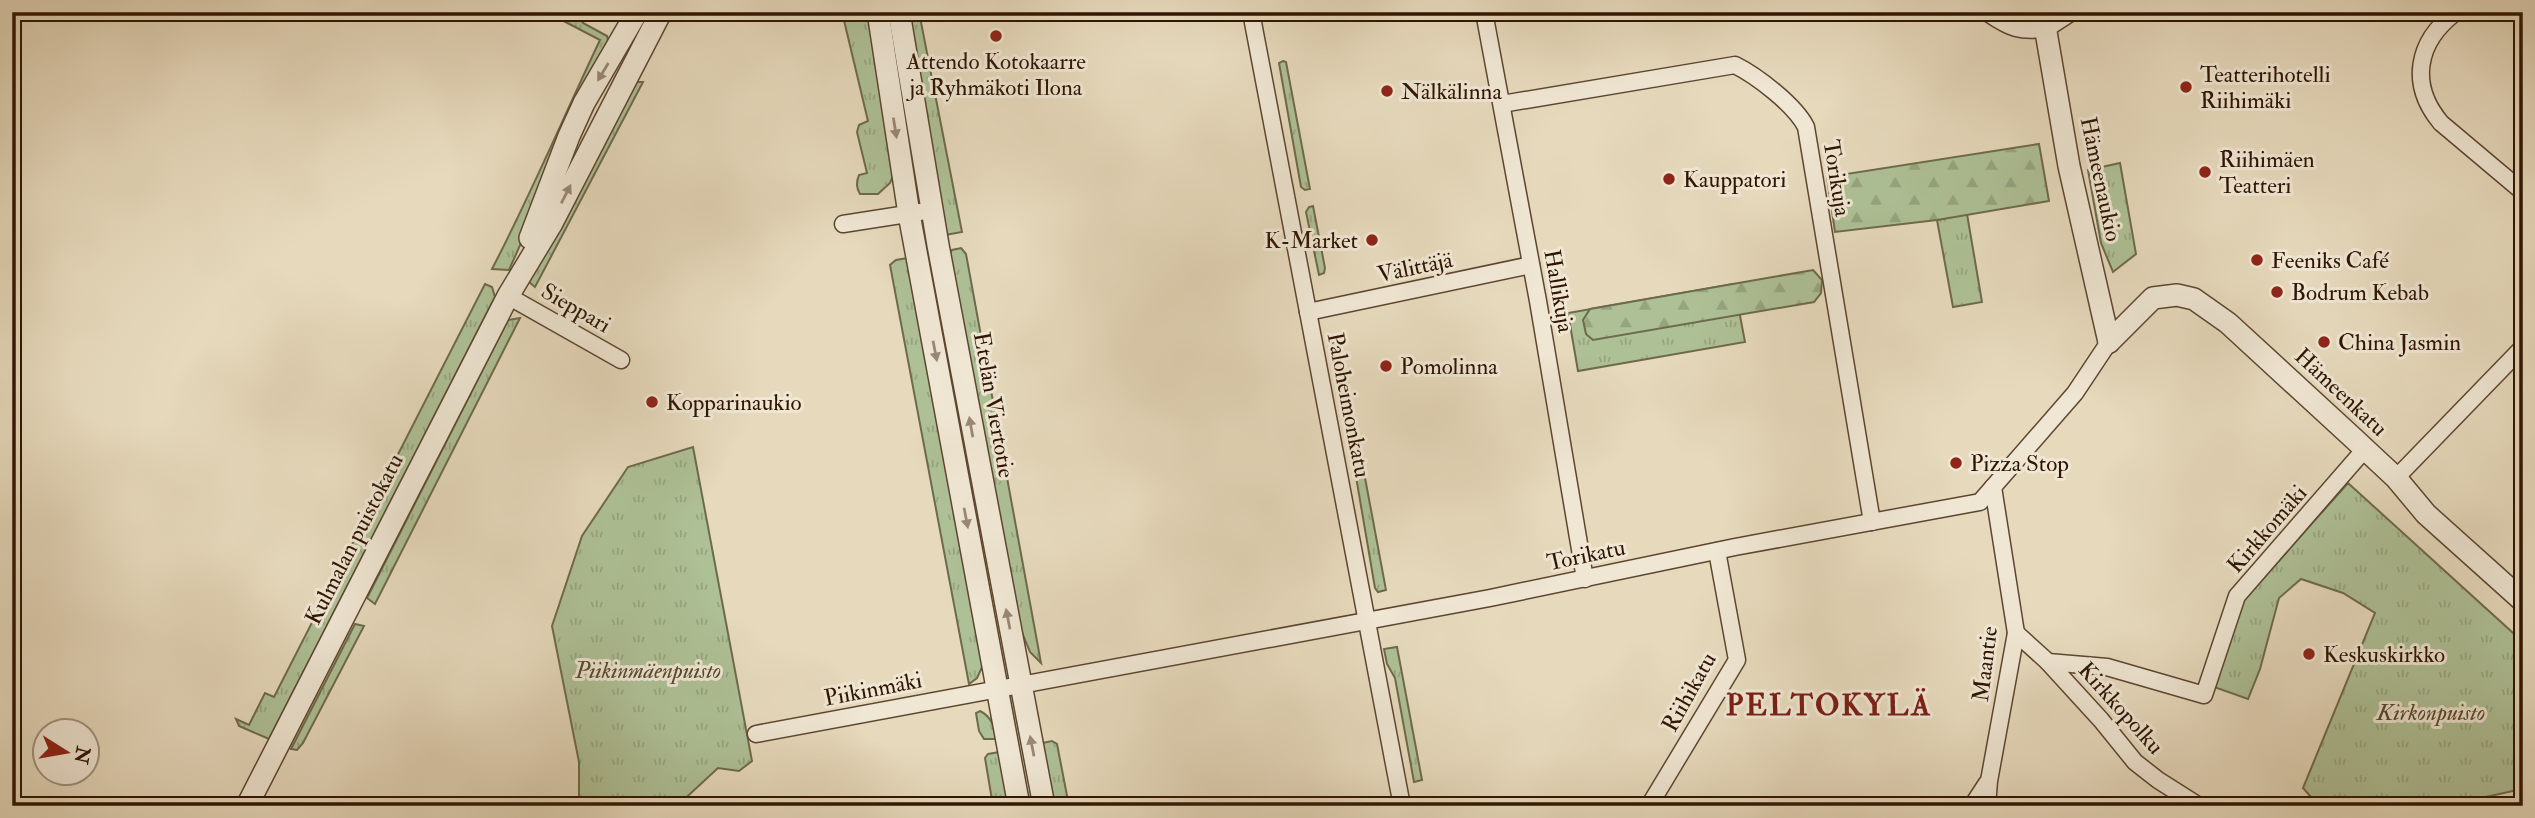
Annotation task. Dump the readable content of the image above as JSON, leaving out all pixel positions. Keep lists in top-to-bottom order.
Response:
{
  "streets": {
    "street": [
      "Torikuja",
      "Hämeenaukio",
      "Välittäjä",
      "Hallikuja",
      "Sieppari",
      "Hämeenkatu",
      "Etelän Viertotie",
      "Paloheimonkatu",
      "Kirkkomäki",
      "Kulmalan puistokatu",
      "Torikatu",
      "Maantie",
      "Piikinmäki",
      "Riihikatu",
      "Kirkkopolku"
    ]
  },
  "crossings": [
    ["Torikuja", "Hallikuja"],
    ["Torikuja", "Torikatu"],
    ["Hämeenaukio", "Hämeenkatu"],
    ["Hämeenaukio", "Torikatu"],
    ["Välittäjä", "Hallikuja"],
    ["Välittäjä", "Paloheimonkatu"],
    ["Hallikuja", "Torikatu"],
    ["Sieppari", "Kulmalan puistokatu"],
    ["Hämeenkatu", "Kirkkomäki"],
    ["Hämeenkatu", "Torikatu"],
    ["Etelän Viertotie", "Torikatu"],
    ["Etelän Viertotie", "Piikinmäki"],
    ["Paloheimonkatu", "Torikatu"],
    ["Kirkkomäki", "Kirkkopolku"],
    ["Torikatu", "Maantie"],
    ["Torikatu", "Piikinmäki"],
    ["Torikatu", "Riihikatu"],
    ["Maantie", "Kirkkopolku"]
  ],
  "districts": ["PELTOKYLÄ"],
  "parks": ["Piikinmäenpuisto", "Kirkonpuisto"],
  "places": [
    "Attendo Kotokaarre ja Ryhmäkoti Ilona",
    "Teatterihotelli Riihimäki",
    "Nälkälinna",
    "Riihimäen Teatteri",
    "Kauppatori",
    "K-Market",
    "Feeniks Café",
    "Bodrum Kebab",
    "China Jasmin",
    "Pomolinna",
    "Kopparinaukio",
    "Pizza Stop",
    "Keskuskirkko"
  ],
  "north": "right"
}
